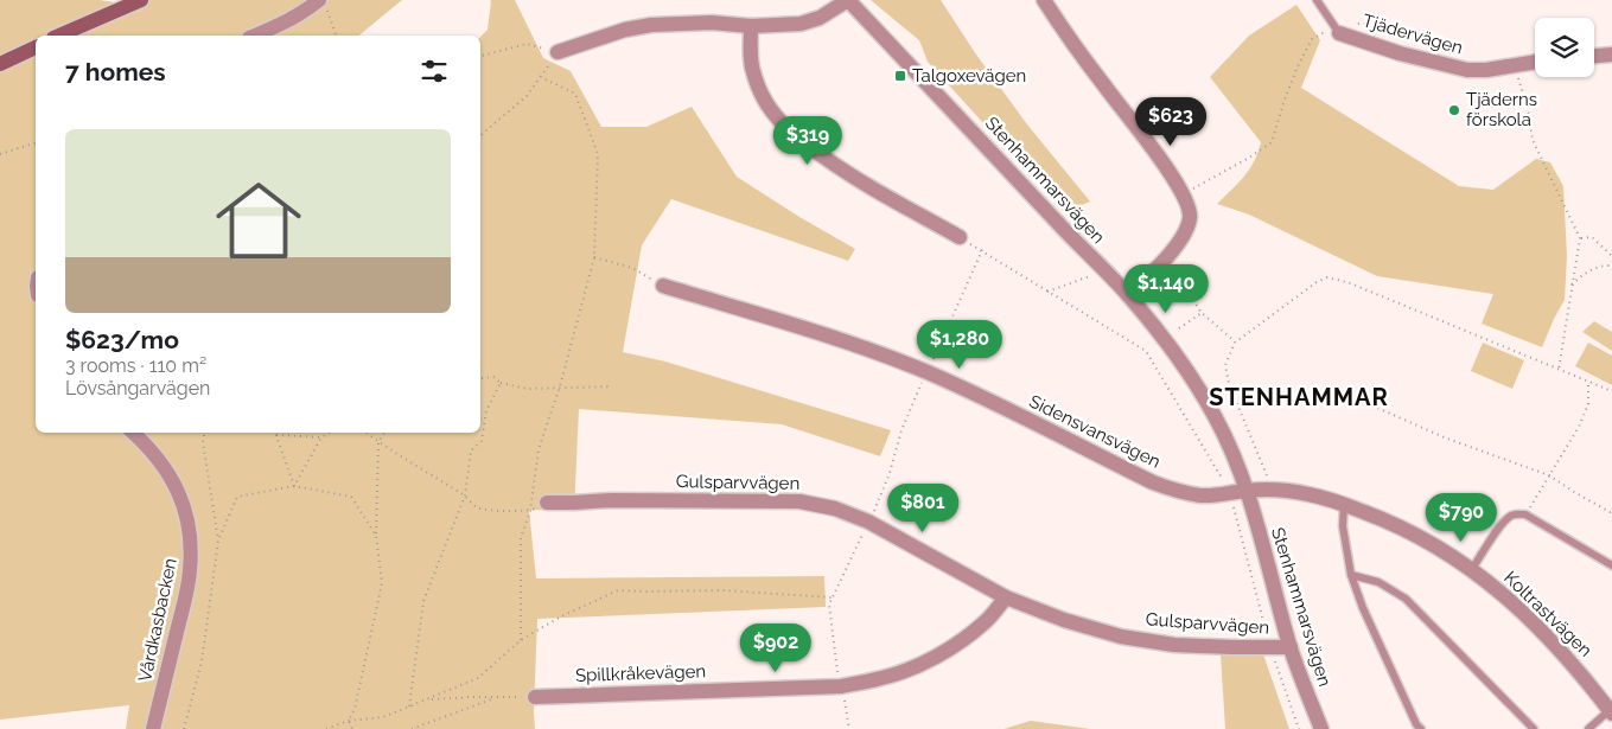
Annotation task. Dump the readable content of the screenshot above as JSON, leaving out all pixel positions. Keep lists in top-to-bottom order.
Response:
{
  "streets": {
    "street": [
      "Tjädervägen",
      "Stenhammarsvägen",
      "Sidensvansvägen",
      "Gulsparvvägen",
      "Koltrastvägen",
      "Vårdkasbacken",
      "Spillkråkevägen"
    ]
  },
  "crossings": [
    ["Stenhammarsvägen", "Sidensvansvägen"],
    ["Stenhammarsvägen", "Gulsparvvägen"],
    ["Stenhammarsvägen", "Koltrastvägen"],
    ["Sidensvansvägen", "Koltrastvägen"],
    ["Gulsparvvägen", "Spillkråkevägen"]
  ],
  "districts": ["STENHAMMAR"],
  "places": {
    "transit": ["Talgoxevägen"],
    "other": ["Tjäderns förskola"]
  },
  "page": {
    "heading": "7 homes",
    "price": [
      "$623",
      "$319",
      "$1,140",
      "$1,280",
      "$801",
      "$790",
      "$902"
    ],
    "list": [
      {
        "name": "$623/mo",
        "note": "3 rooms · 110 m² · Lövsångarvägen"
      }
    ]
  }
}
